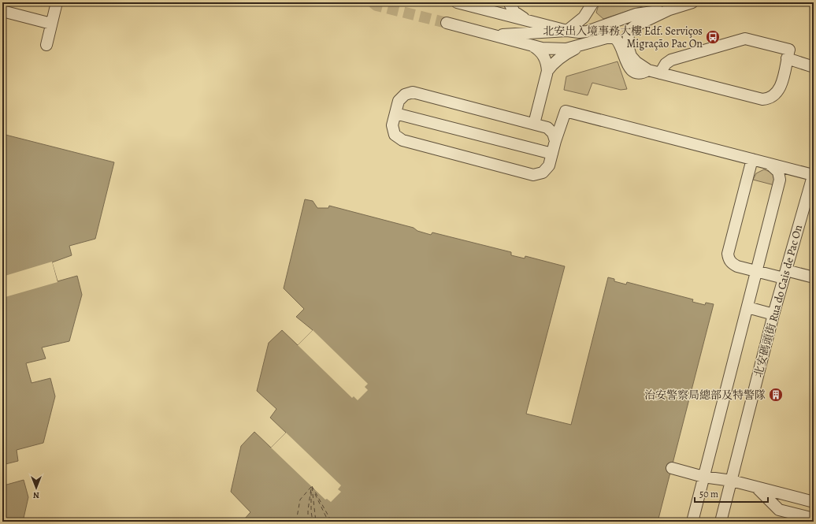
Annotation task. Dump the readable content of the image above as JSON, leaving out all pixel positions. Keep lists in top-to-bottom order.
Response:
{
  "streets": {
    "street": ["北安碼頭街 Rua do Cais de Pac On"]
  },
  "places": {
    "bus stop": ["北安出入境事務大樓 Edf. Serviços Migração Pac On"],
    "building": ["治安警察局總部及特警隊"]
  },
  "scale_bar": "50 m",
  "north": "bottom"
}
